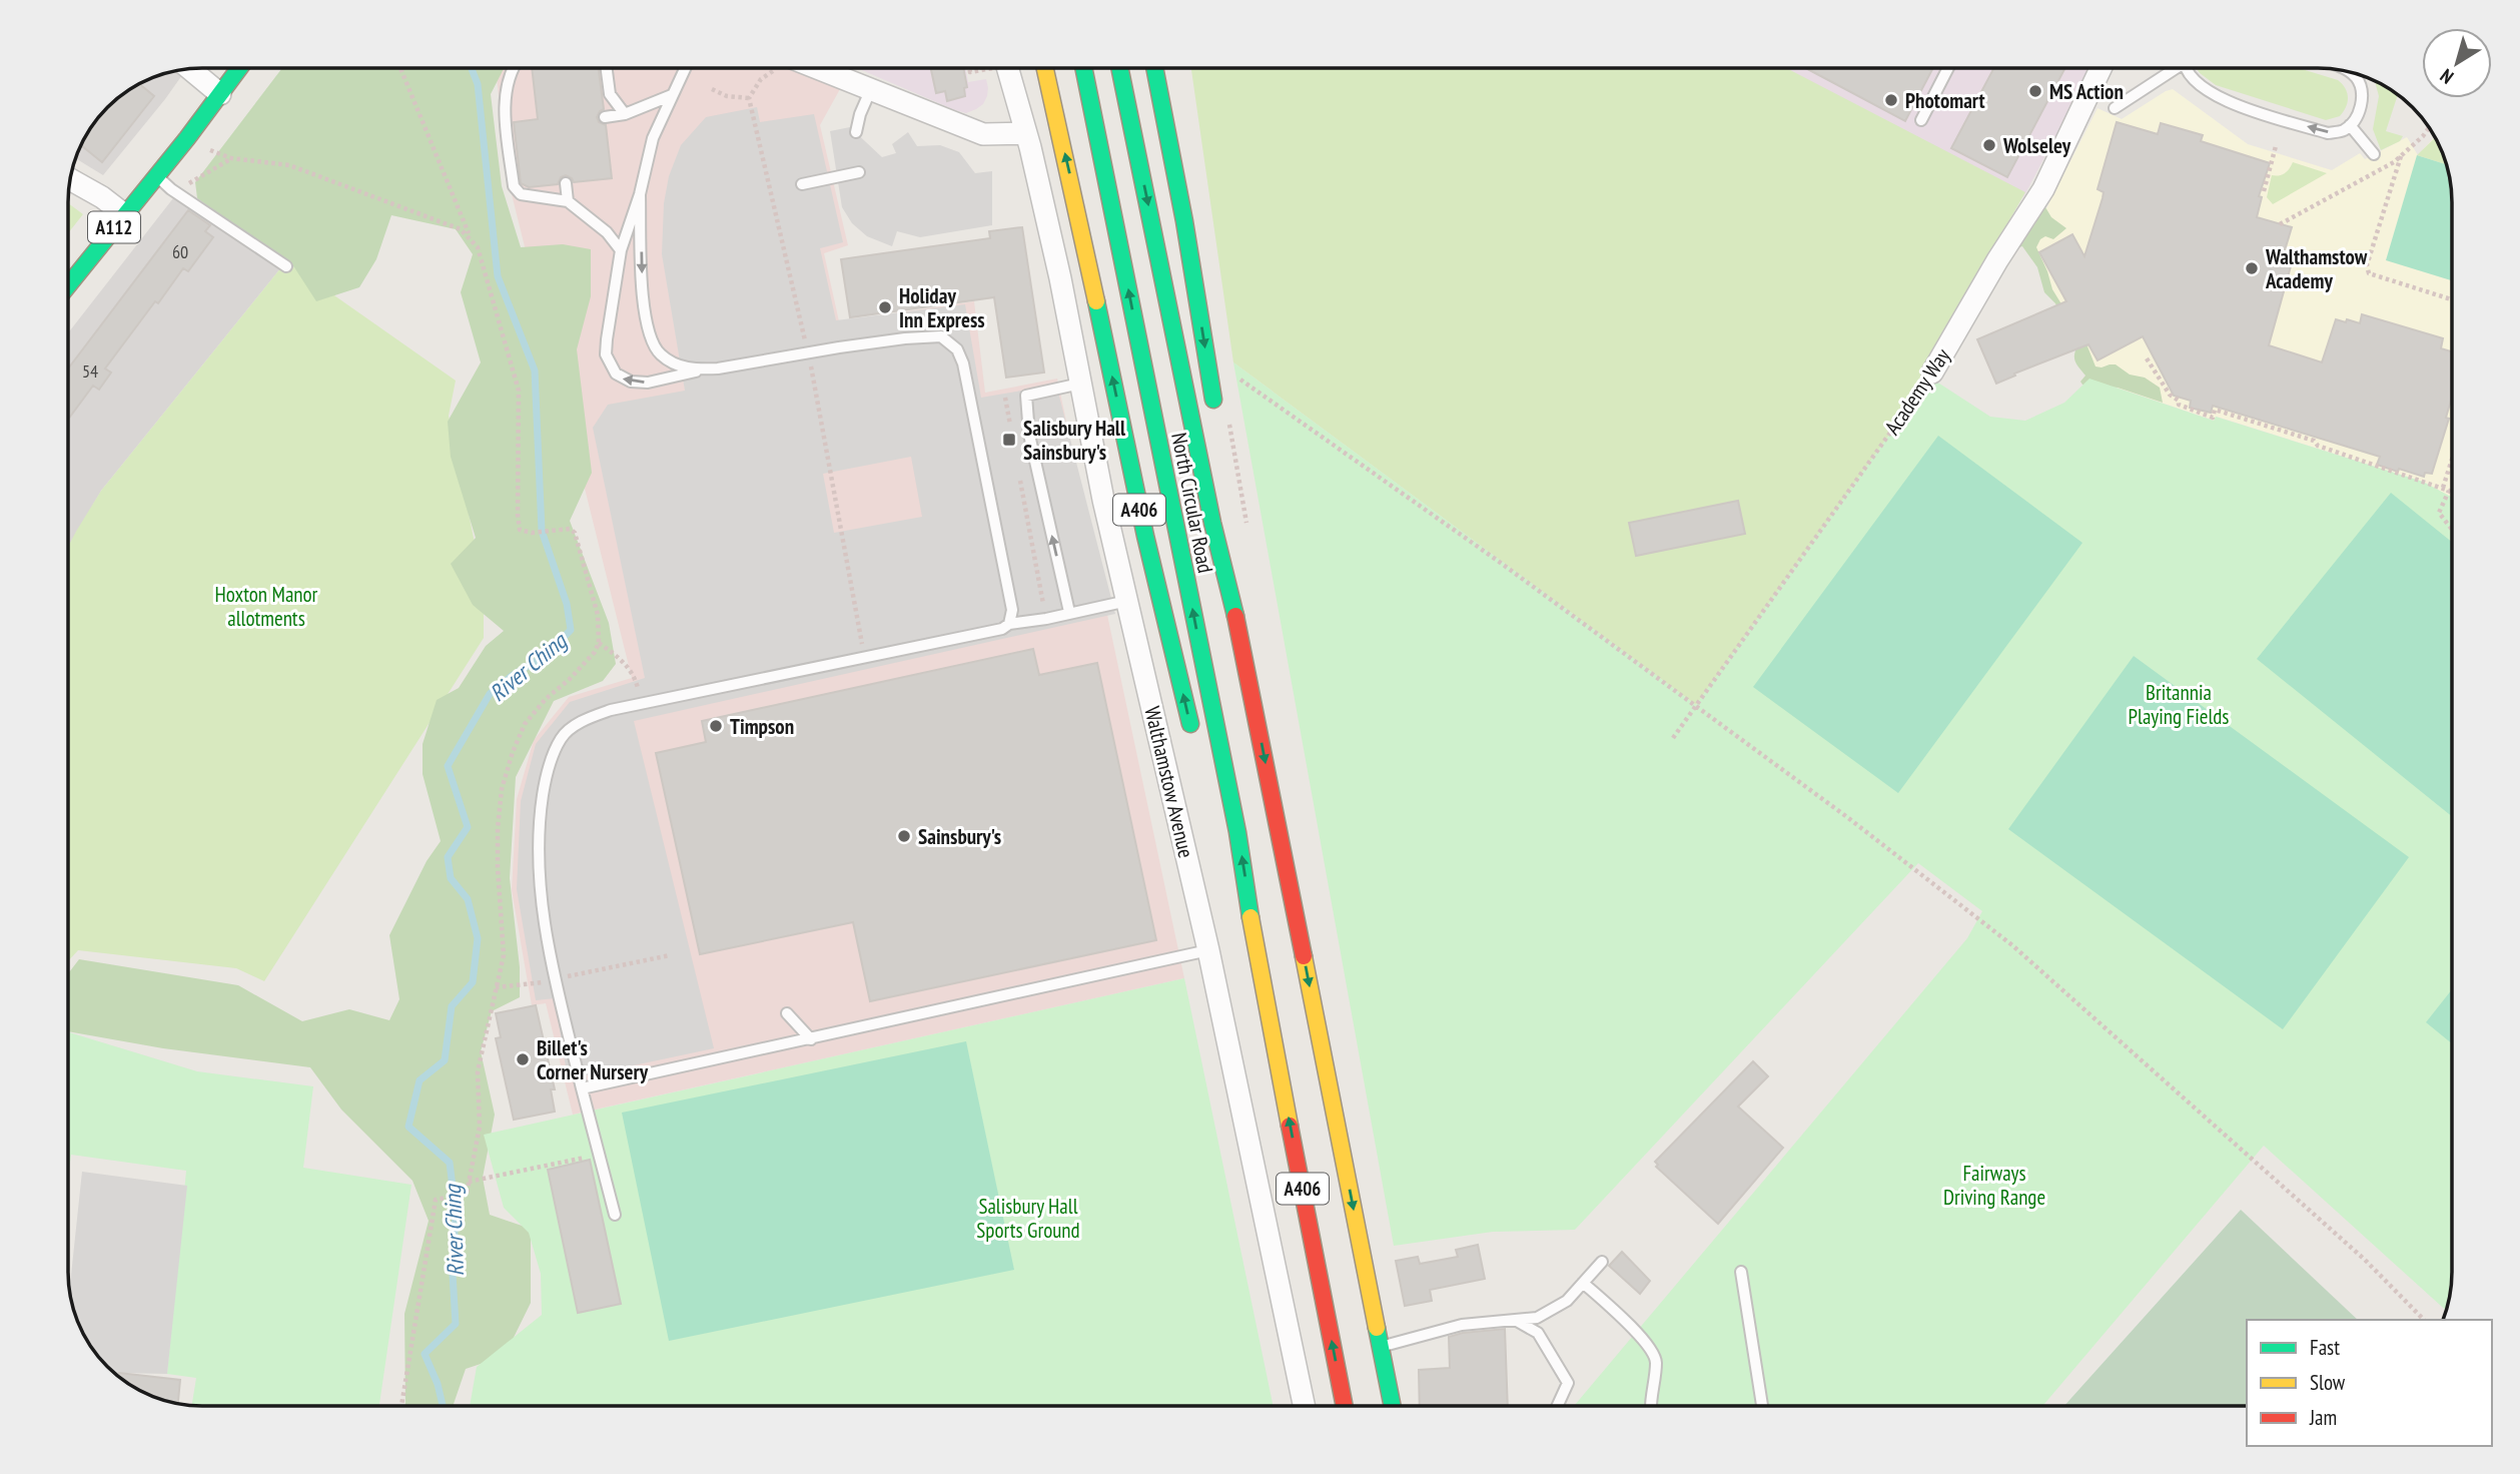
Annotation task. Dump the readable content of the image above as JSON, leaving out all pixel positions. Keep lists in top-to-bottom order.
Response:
{
  "streets": {
    "main road": ["A112", "North Circular Road", "A406"],
    "street": ["Academy Way", "Walthamstow Avenue"]
  },
  "crossings": [
    ["North Circular Road", "A406"]
  ],
  "water": ["River Ching"],
  "parks": [
    "Hoxton Manor allotments",
    "Britannia Playing Fields",
    "Fairways Driving Range",
    "Salisbury Hall Sports Ground"
  ],
  "places": {
    "other": [
      "MS Action",
      "Photomart",
      "Wolseley",
      "Walthamstow Academy",
      "Holiday Inn Express",
      "Timpson",
      "Sainsbury's",
      "Billet's Corner Nursery"
    ],
    "transit": ["Salisbury Hall Sainsbury's"]
  },
  "house_numbers": ["60", "54"],
  "legend": ["Fast", "Slow", "Jam"],
  "north": "bottom left"
}
